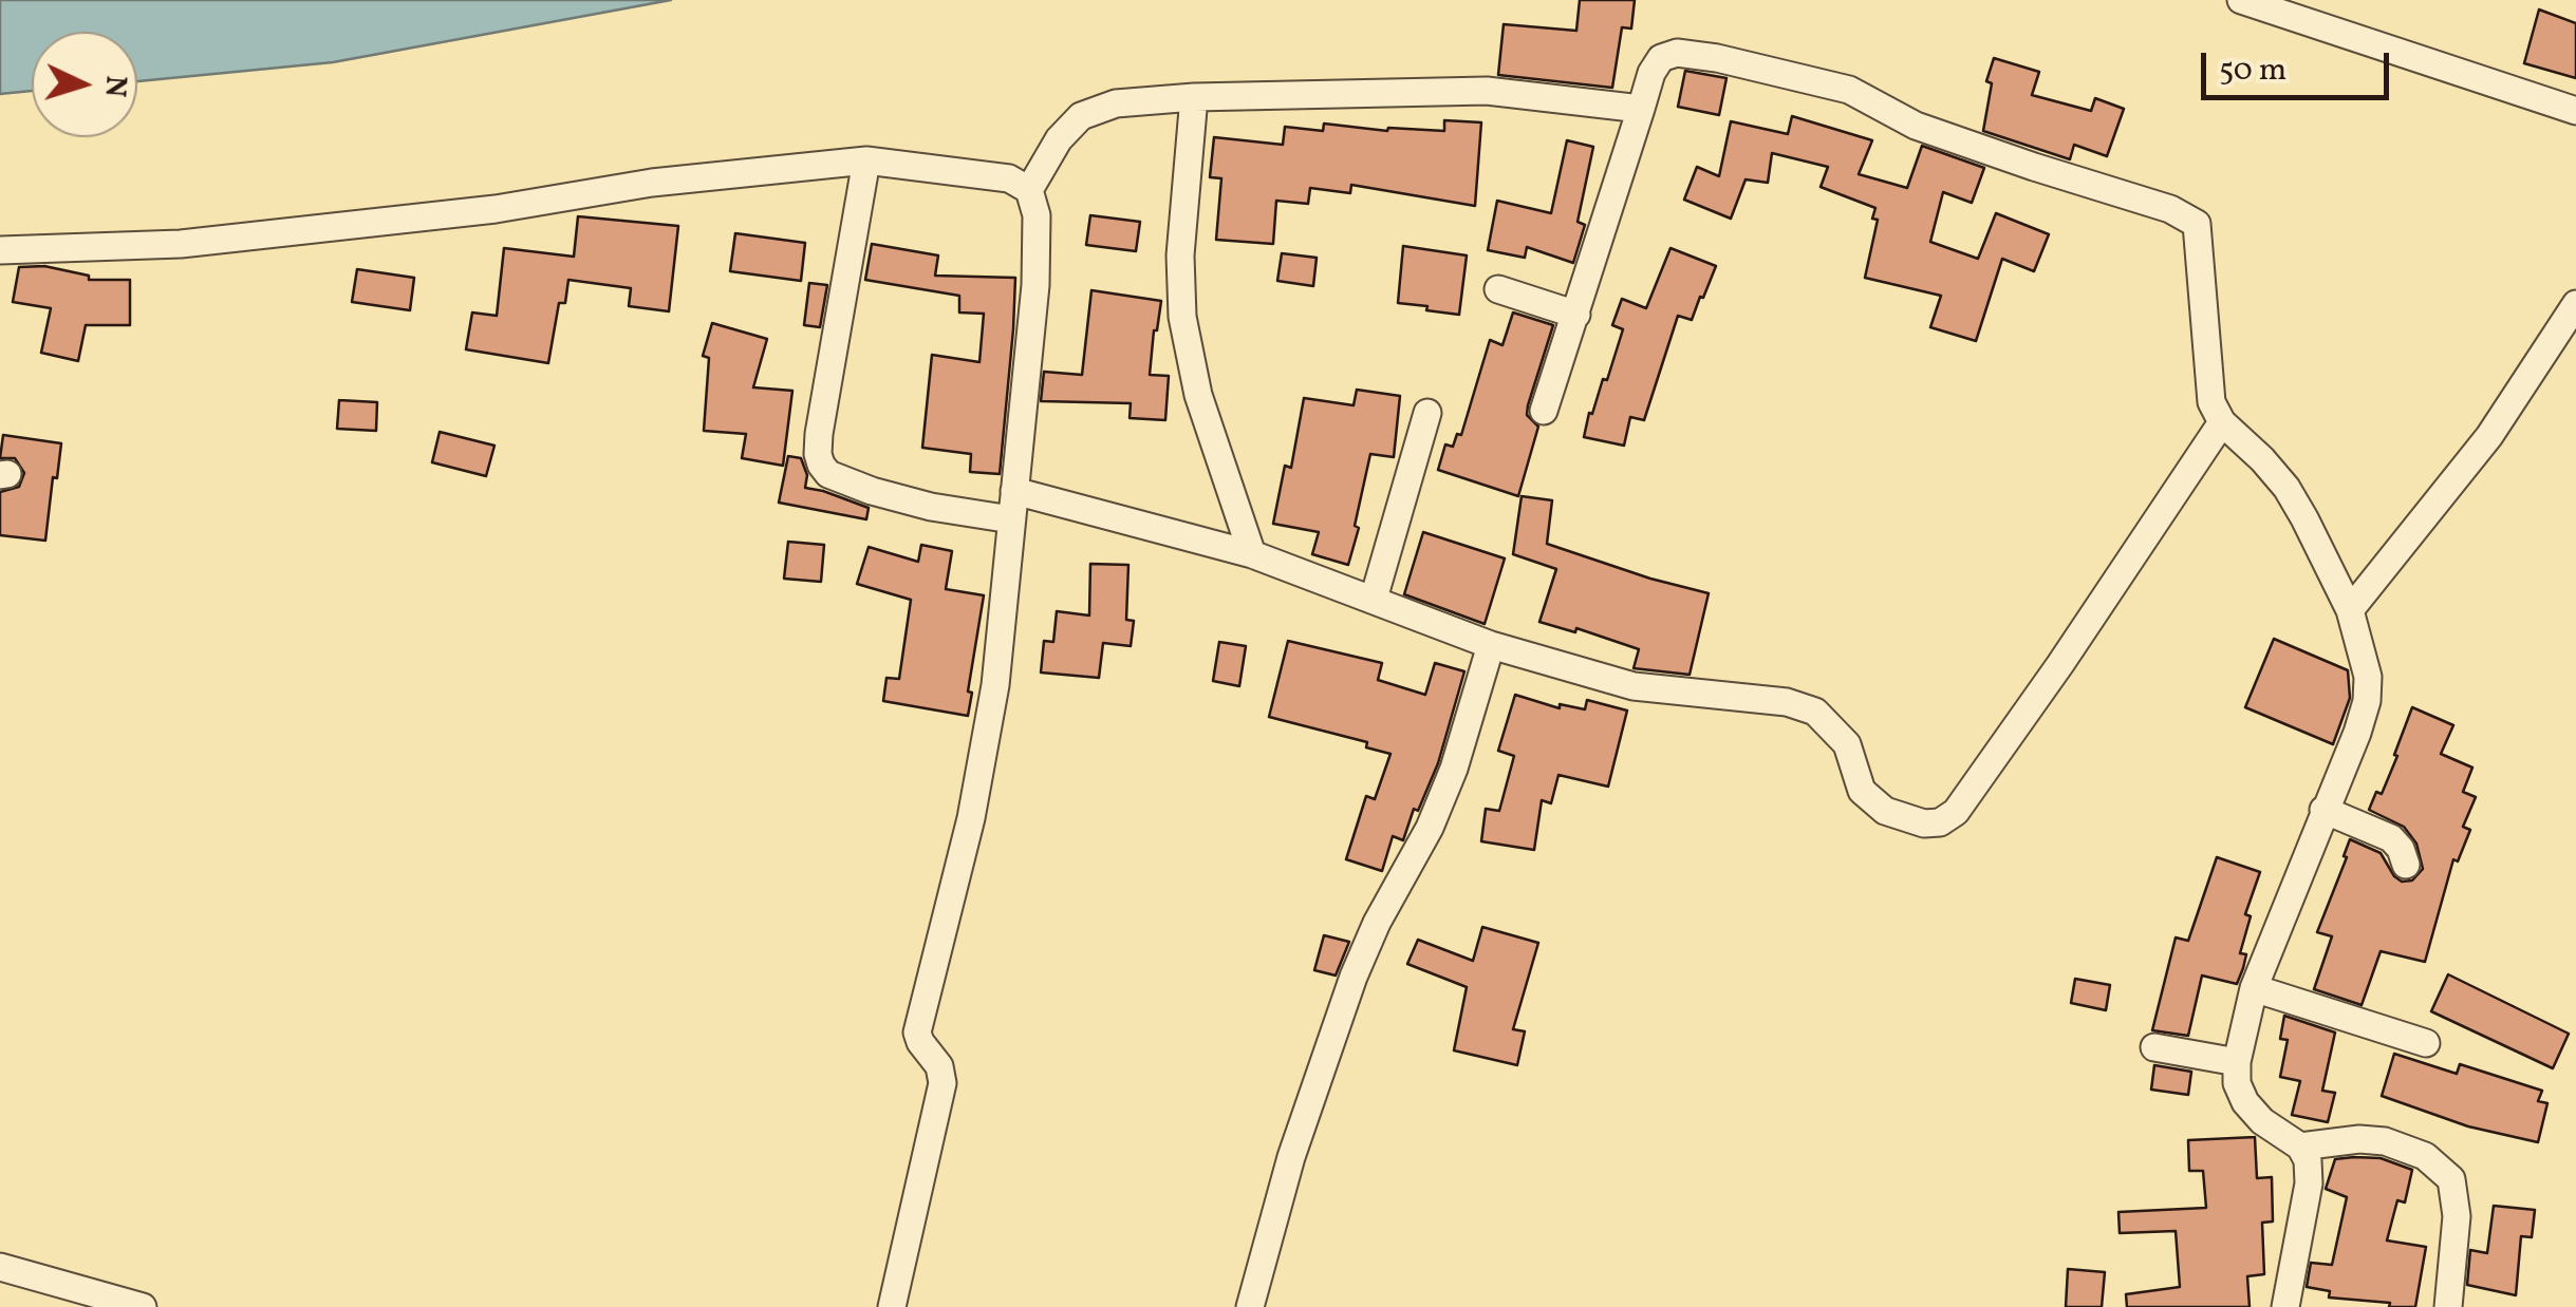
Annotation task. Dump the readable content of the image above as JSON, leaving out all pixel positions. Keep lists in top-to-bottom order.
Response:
{
  "scale_bar": "50 m",
  "north": "right"
}
